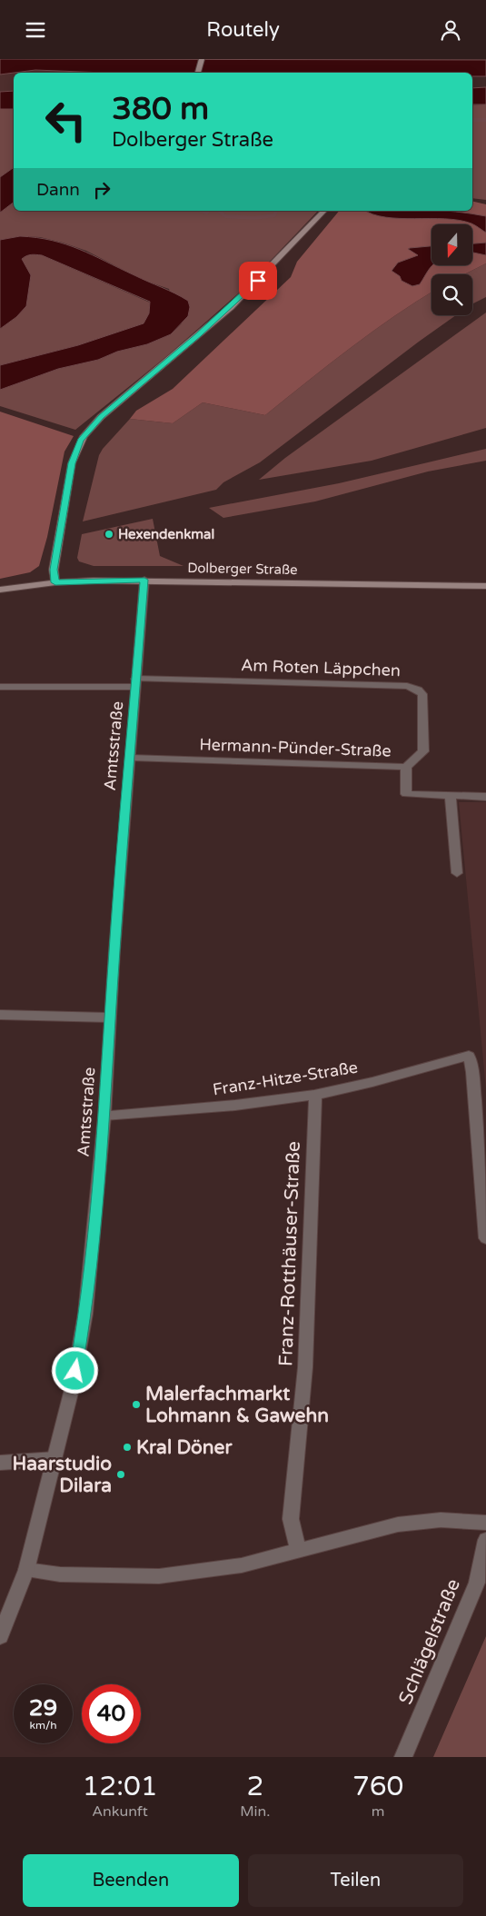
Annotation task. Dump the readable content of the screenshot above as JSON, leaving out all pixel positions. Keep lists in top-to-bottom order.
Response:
{
  "streets": {
    "main road": ["Dolberger Straße"],
    "street": [
      "Am Roten Läppchen",
      "Amtsstraße",
      "Hermann-Pünder-Straße",
      "Franz-Hitze-Straße",
      "Franz-Rotthäuser-Straße",
      "Schlägelstraße"
    ]
  },
  "crossings": [
    ["Dolberger Straße", "Amtsstraße"],
    ["Am Roten Läppchen", "Amtsstraße"],
    ["Am Roten Läppchen", "Hermann-Pünder-Straße"],
    ["Amtsstraße", "Hermann-Pünder-Straße"],
    ["Amtsstraße", "Franz-Hitze-Straße"],
    ["Franz-Hitze-Straße", "Franz-Rotthäuser-Straße"]
  ],
  "places": [
    "Hexendenkmal",
    "Malerfachmarkt Lohmann & Gawehn",
    "Kral Döner",
    "Haarstudio Dilara"
  ],
  "north": "bottom",
  "page": {
    "header": "Routely",
    "turn": ["380 m", "Dolberger Straße"],
    "then": "Dann",
    "speed": "29 km/h",
    "limit": "40",
    "eta": [
      "12:01",
      "Ankunft",
      "2",
      "Min.",
      "760",
      "m"
    ],
    "buttons": ["Beenden", "Teilen"]
  }
}
